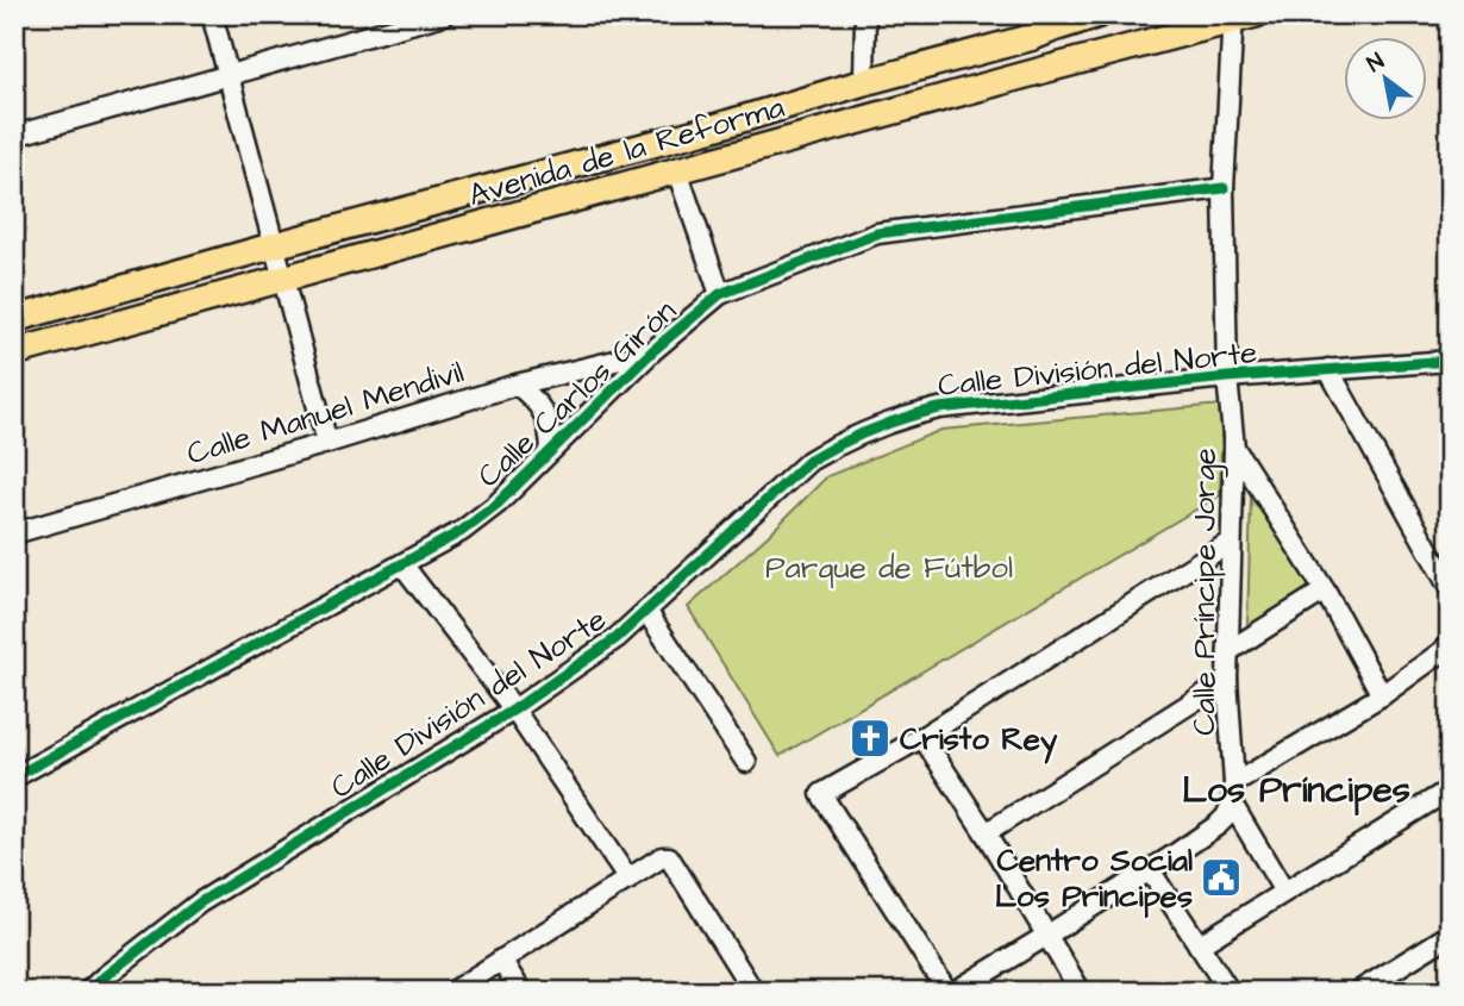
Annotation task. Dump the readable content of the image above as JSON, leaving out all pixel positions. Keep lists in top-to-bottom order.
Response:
{
  "streets": {
    "main road": ["Avenida de la Reforma"],
    "street": [
      "Calle División del Norte",
      "Calle Carlos Girón",
      "Calle Manuel Mendivil",
      "Calle Príncipe Jorge"
    ]
  },
  "crossings": [
    ["Avenida de la Reforma", "Calle Príncipe Jorge"],
    ["Calle División del Norte", "Calle Príncipe Jorge"],
    ["Calle Carlos Girón", "Calle Manuel Mendivil"],
    ["Calle Carlos Girón", "Calle Príncipe Jorge"]
  ],
  "districts": ["Los Príncipes"],
  "parks": ["Parque de Fútbol"],
  "places": {
    "church": ["Cristo Rey"],
    "public building": ["Centro Social Los Principes"]
  },
  "north": "top left"
}
